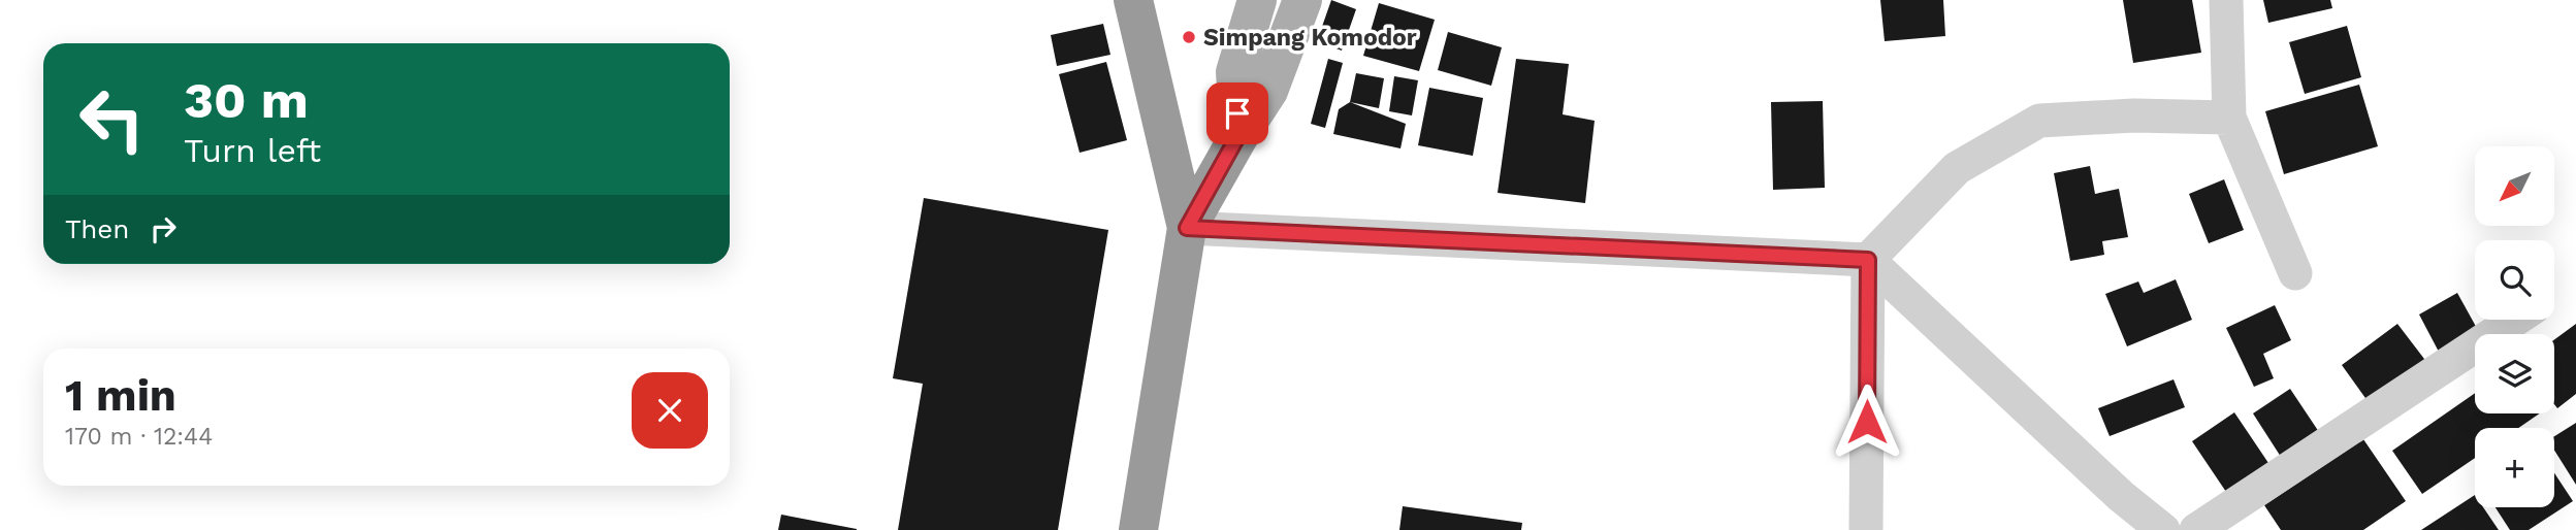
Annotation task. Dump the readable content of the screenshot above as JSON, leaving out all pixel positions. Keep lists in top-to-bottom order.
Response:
{
  "places": ["Simpang Komodor"],
  "north": "bottom left",
  "page": {
    "turn": ["30 m", "Turn left"],
    "map_buttons": "+",
    "then": "Then",
    "heading": ["1 min", "170 m · 12:44"]
  }
}
